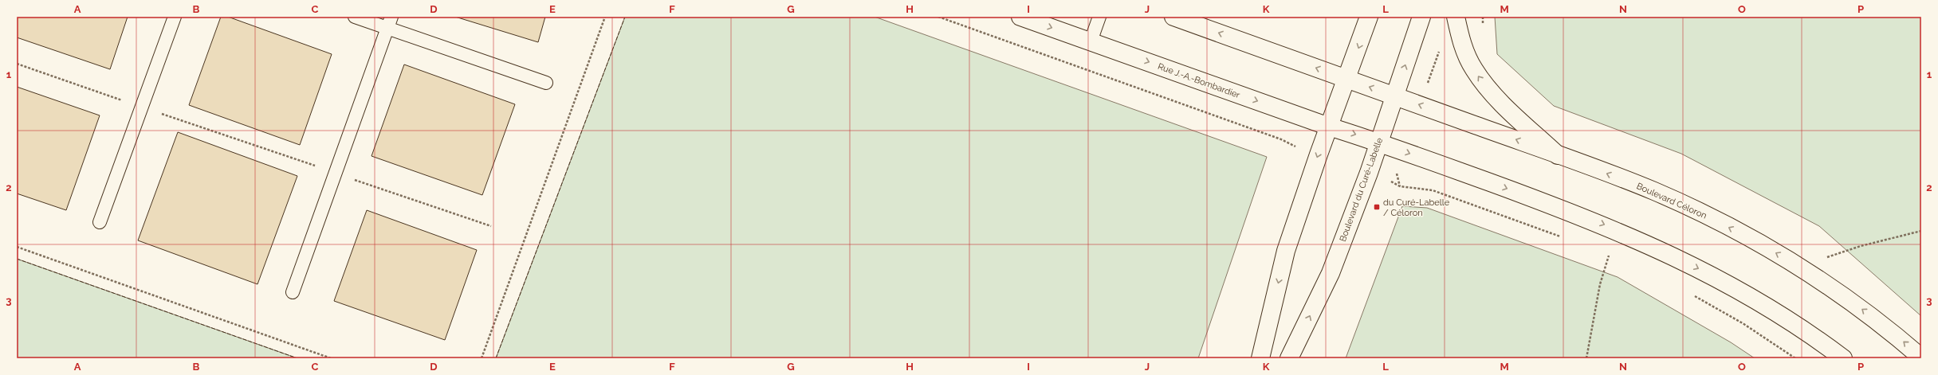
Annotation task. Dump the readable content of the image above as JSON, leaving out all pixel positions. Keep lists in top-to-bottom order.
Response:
{
  "streets": {
    "street": ["Rue J.-A.-Bombardier", "Boulevard du Curé-Labelle", "Boulevard Céloron"]
  },
  "crossings": [
    ["Rue J.-A.-Bombardier", "Boulevard du Curé-Labelle"],
    ["Boulevard du Curé-Labelle", "Boulevard Céloron"]
  ],
  "places": {
    "transit": ["du Curé-Labelle / Céloron"]
  },
  "grid": {
    "columns": [
      "A",
      "B",
      "C",
      "D",
      "E",
      "F",
      "G",
      "H",
      "I",
      "J",
      "K",
      "L",
      "M",
      "N",
      "O",
      "P"
    ],
    "rows": ["1", "2", "3"]
  }
}
